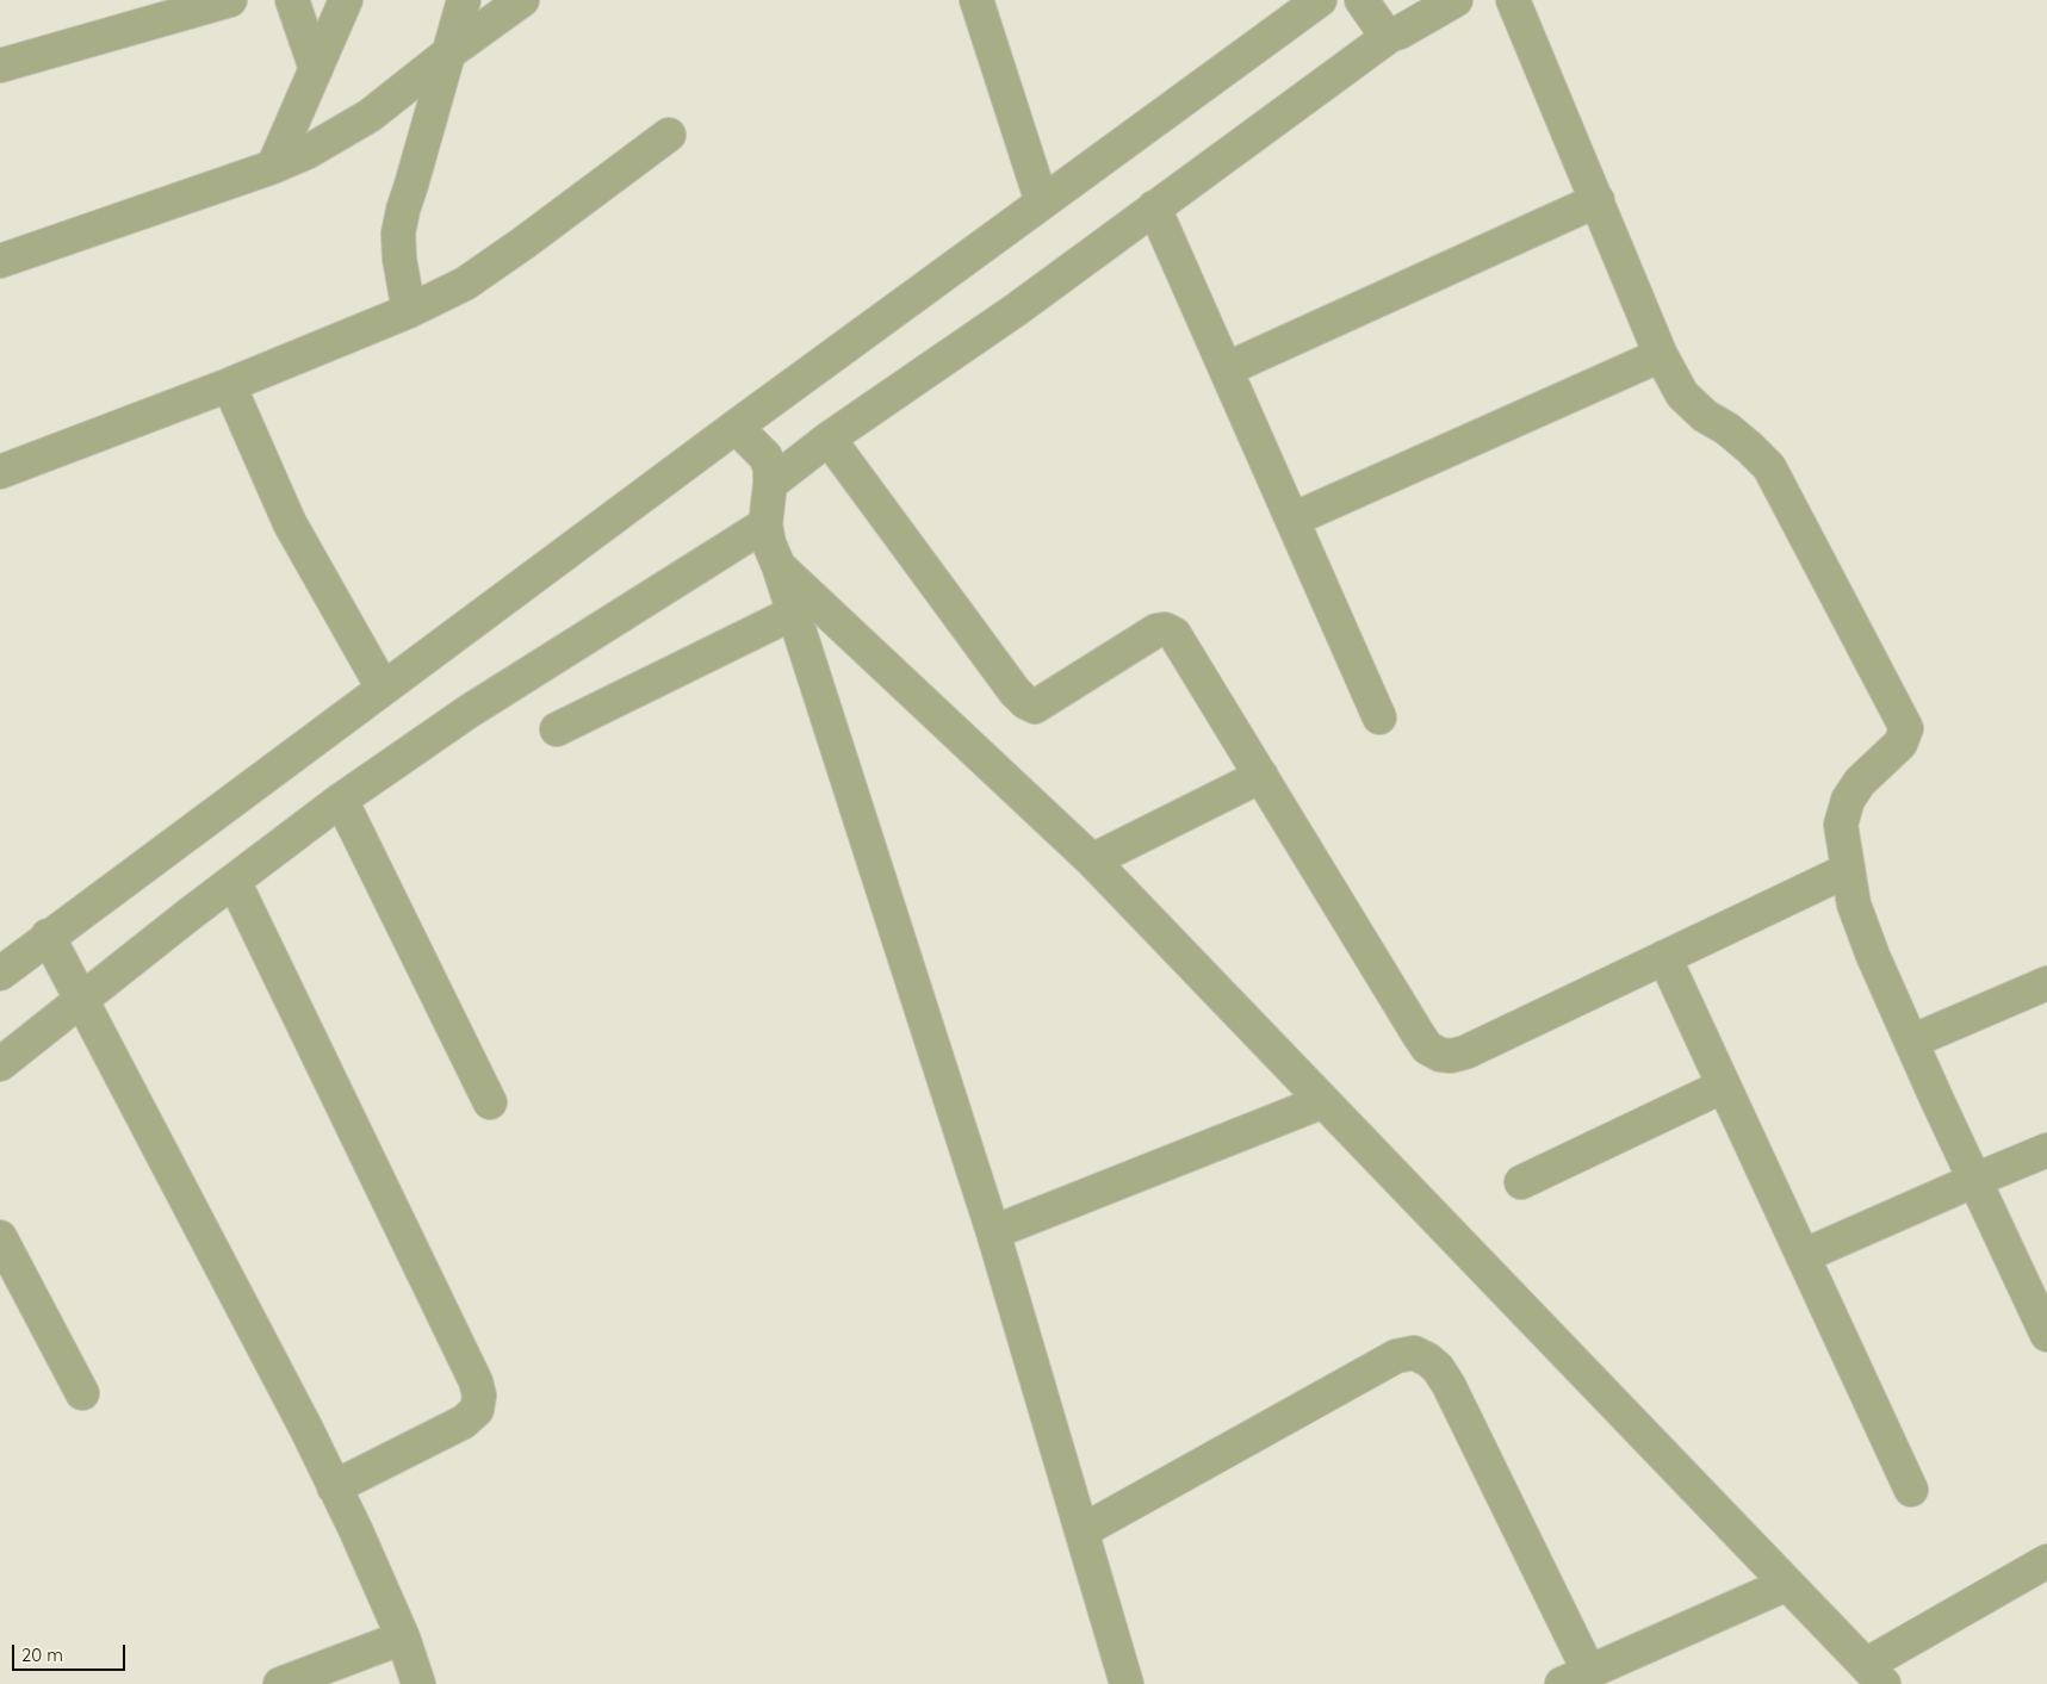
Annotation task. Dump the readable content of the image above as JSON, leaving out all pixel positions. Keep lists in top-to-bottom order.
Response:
{
  "scale_bar": "20 m"
}
